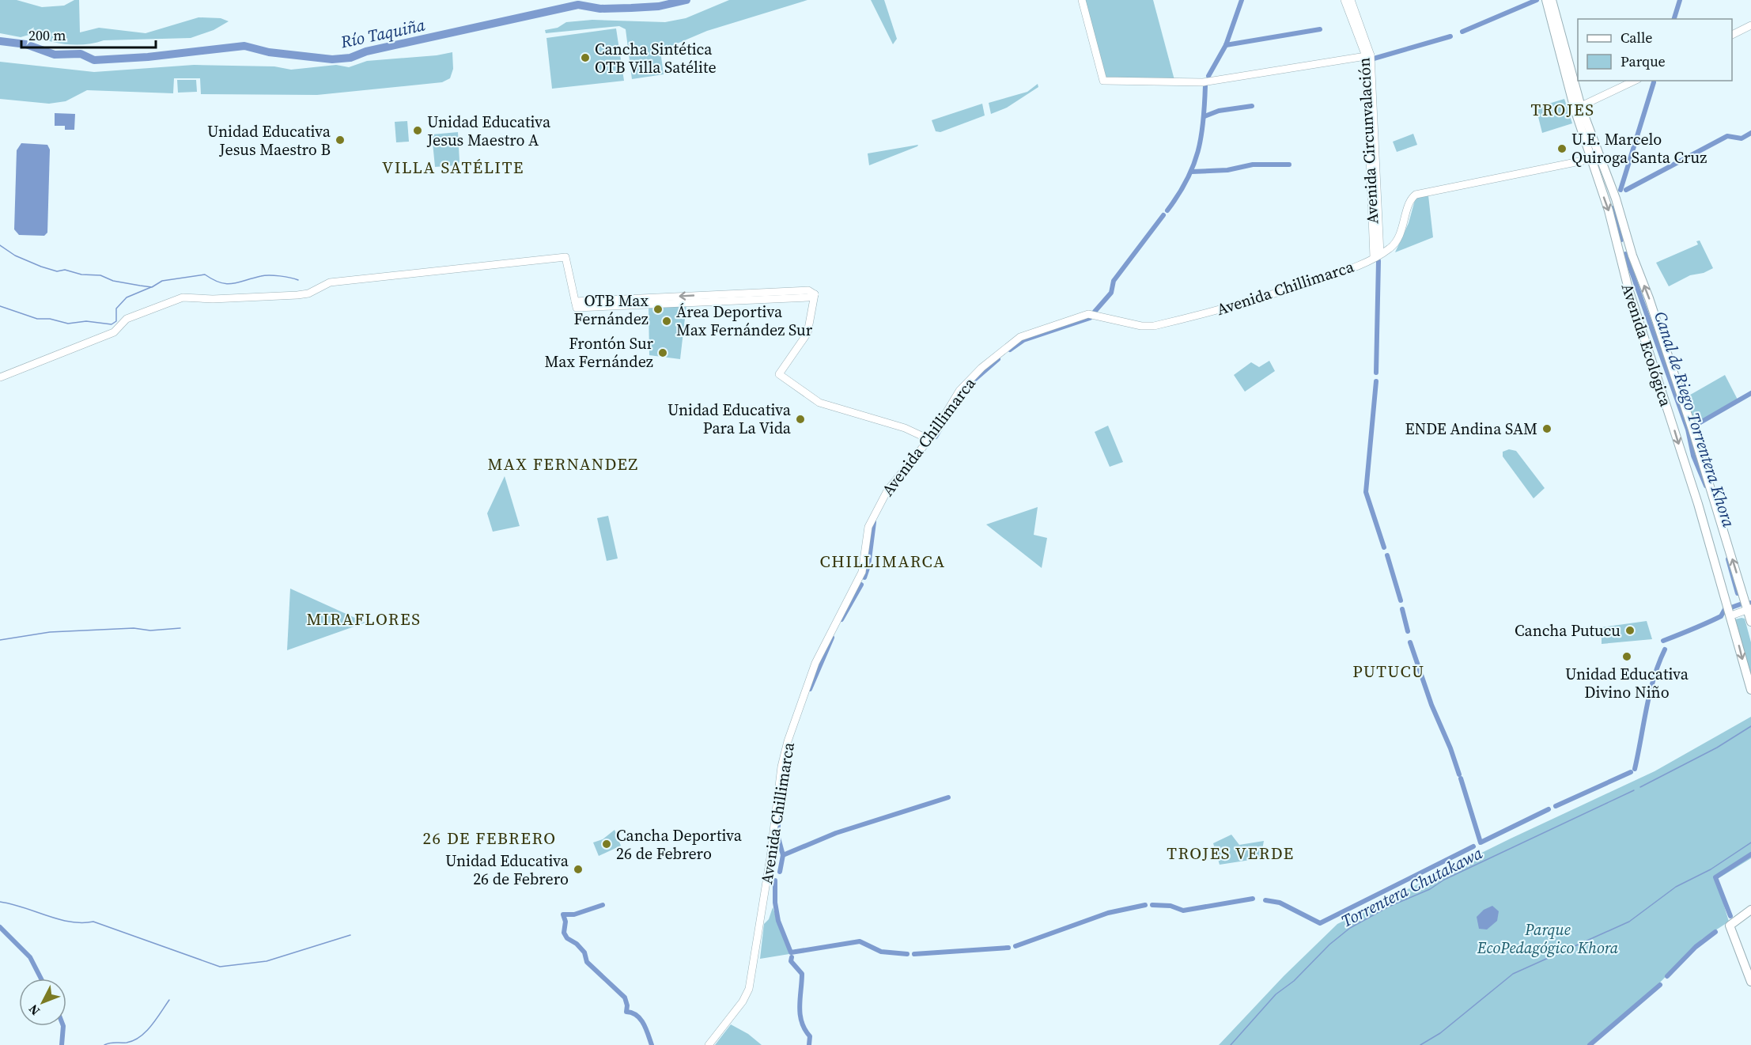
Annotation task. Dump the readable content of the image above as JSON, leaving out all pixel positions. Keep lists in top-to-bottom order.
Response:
{
  "streets": {
    "main road": ["Avenida Ecológica"],
    "street": ["Avenida Circunvalación", "Avenida Chillimarca"]
  },
  "crossings": [
    ["Avenida Circunvalación", "Avenida Chillimarca"],
    ["Avenida Chillimarca", "Avenida Ecológica"]
  ],
  "districts": [
    "TROJES",
    "VILLA SATÉLITE",
    "MAX FERNANDEZ",
    "CHILLIMARCA",
    "MIRAFLORES",
    "PUTUCU",
    "26 DE FEBRERO",
    "TROJES VERDE"
  ],
  "water": ["Río Taquiña", "Canal de Riego Torrentera Khora", "Torrentera Chutakawa"],
  "parks": ["Parque EcoPedagógico Khora"],
  "places": [
    "Cancha Sintética OTB Villa Satélite",
    "Unidad Educativa Jesus Maestro A",
    "Unidad Educativa Jesus Maestro B",
    "U.E. Marcelo Quiroga Santa Cruz",
    "OTB Max Fernández",
    "Área Deportiva Max Fernández Sur",
    "Frontón Sur Max Fernández",
    "Unidad Educativa Para La Vida",
    "ENDE Andina SAM",
    "Cancha Putucu",
    "Unidad Educativa Divino Niño",
    "Cancha Deportiva 26 de Febrero",
    "Unidad Educativa 26 de Febrero"
  ],
  "legend": ["Calle", "Parque"],
  "scale_bar": "200 m",
  "north": "bottom left"
}
